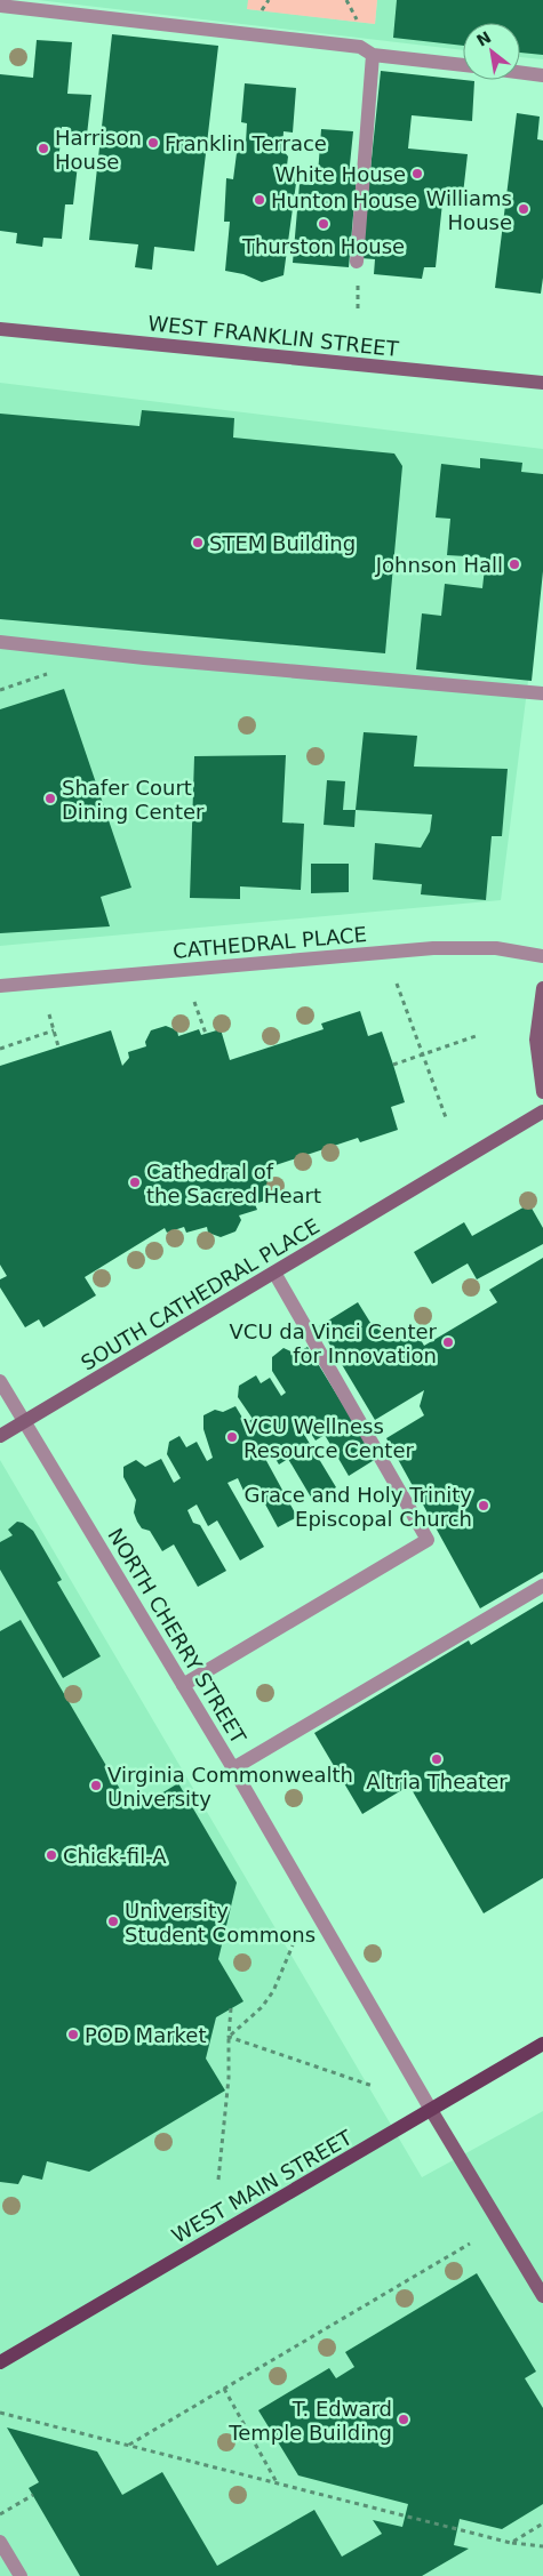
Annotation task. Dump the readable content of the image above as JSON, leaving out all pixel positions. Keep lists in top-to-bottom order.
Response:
{
  "streets": {
    "main road": ["WEST MAIN STREET"],
    "street": [
      "WEST FRANKLIN STREET",
      "CATHEDRAL PLACE",
      "SOUTH CATHEDRAL PLACE",
      "NORTH CHERRY STREET"
    ]
  },
  "crossings": [
    ["SOUTH CATHEDRAL PLACE", "NORTH CHERRY STREET"],
    ["NORTH CHERRY STREET", "WEST MAIN STREET"]
  ],
  "places": [
    "Franklin Terrace",
    "Harrison House",
    "White House",
    "Hunton House",
    "Williams House",
    "Thurston House",
    "STEM Building",
    "Johnson Hall",
    "Shafer Court Dining Center",
    "Cathedral of the Sacred Heart",
    "VCU da Vinci Center for Innovation",
    "VCU Wellness Resource Center",
    "Grace and Holy Trinity Episcopal Church",
    "Altria Theater",
    "Virginia Commonwealth University",
    "Chick-fil-A",
    "University Student Commons",
    "POD Market",
    "T. Edward Temple Building"
  ],
  "north": "top left"
}
